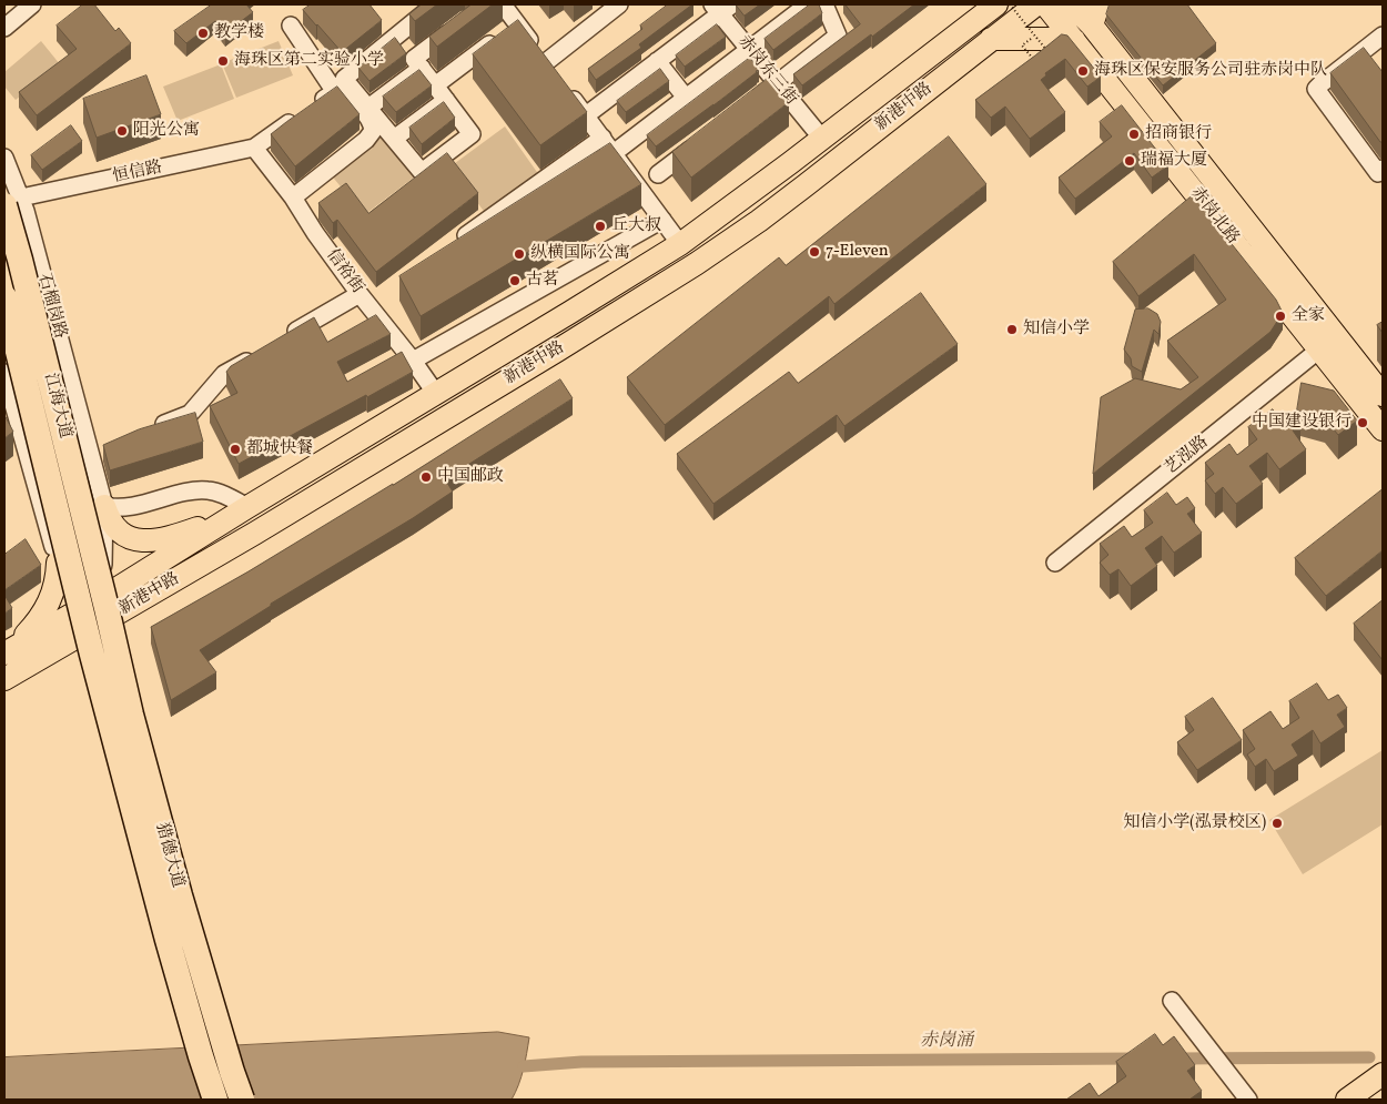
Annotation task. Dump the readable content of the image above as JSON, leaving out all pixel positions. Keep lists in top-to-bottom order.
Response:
{
  "streets": {
    "highway": ["江海大道", "猎德大道"],
    "main road": ["新港中路", "赤岗北路"],
    "street": [
      "赤岗东三街",
      "恒信路",
      "信裕街",
      "石榴岗路",
      "艺泓路"
    ]
  },
  "crossings": [
    ["赤岗东三街", "新港中路"],
    ["新港中路", "信裕街"],
    ["新港中路", "石榴岗路"],
    ["新港中路", "江海大道"],
    ["新港中路", "猎德大道"],
    ["恒信路", "信裕街"],
    ["恒信路", "石榴岗路"],
    ["恒信路", "江海大道"],
    ["赤岗北路", "艺泓路"],
    ["石榴岗路", "江海大道"],
    ["石榴岗路", "猎德大道"],
    ["江海大道", "猎德大道"]
  ],
  "water": ["赤岗涌"],
  "places": [
    "教学楼",
    "海珠区第二实验小学",
    "海珠区保安服务公司驻赤岗中队",
    "阳光公寓",
    "招商银行",
    "瑞福大厦",
    "丘大叔",
    "7-Eleven",
    "纵横国际公寓",
    "古茗",
    "全家",
    "知信小学",
    "中国建设银行",
    "都城快餐",
    "中国邮政",
    "知信小学(泓景校区)"
  ]
}
